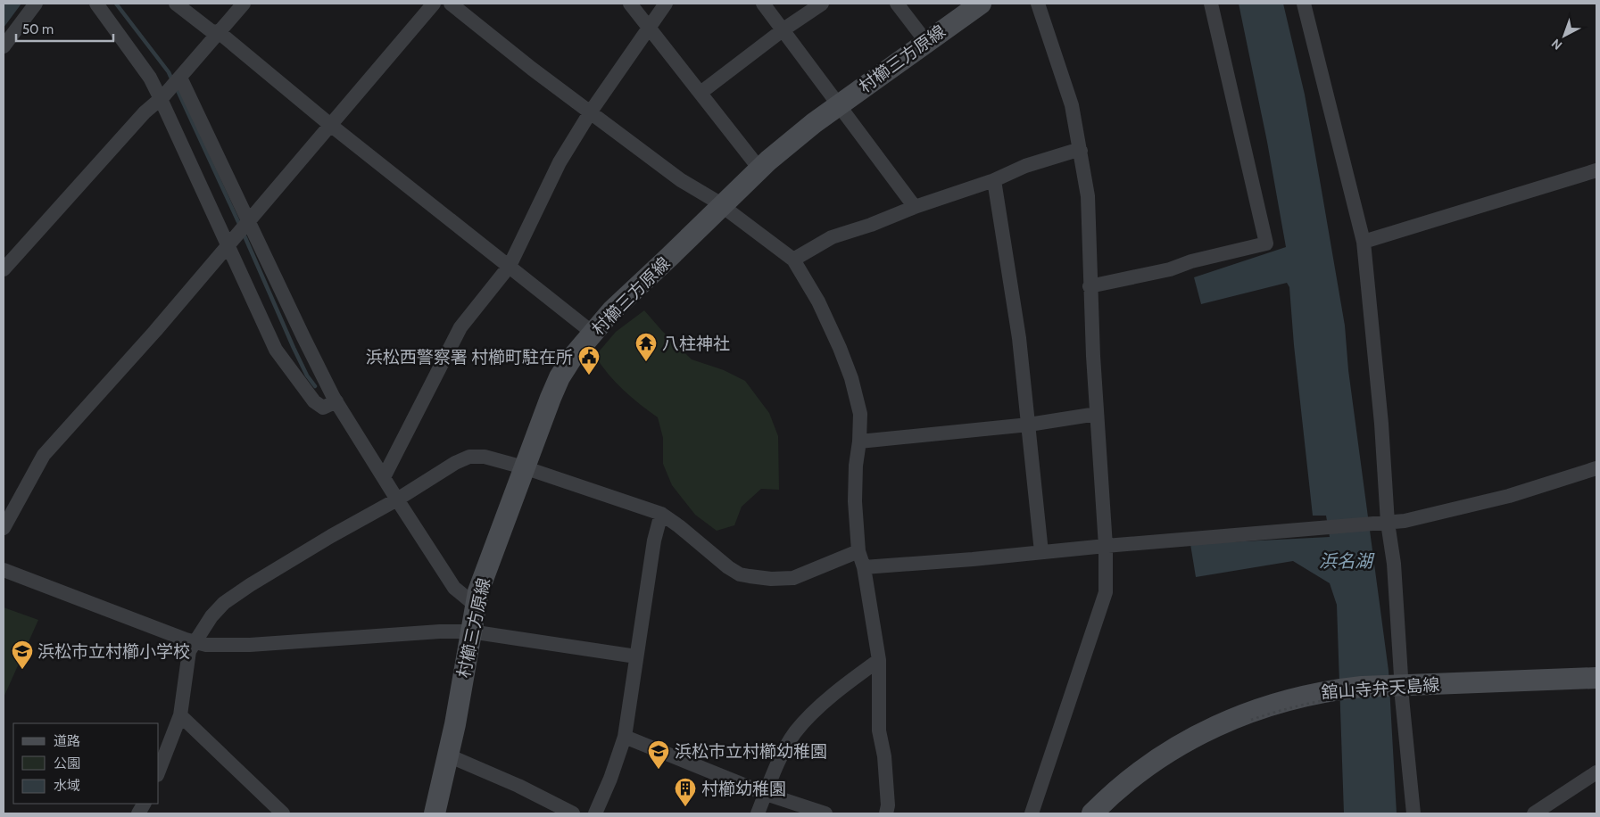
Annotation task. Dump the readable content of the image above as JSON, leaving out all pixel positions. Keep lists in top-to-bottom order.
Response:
{
  "streets": {
    "main road": ["村櫛三方原線", "舘山寺弁天島線"]
  },
  "water": ["浜名湖"],
  "places": {
    "temple": ["八柱神社"],
    "public building": ["浜松西警察署 村櫛町駐在所"],
    "school or university": ["浜松市立村櫛小学校", "浜松市立村櫛幼稚園"],
    "building": ["村櫛幼稚園"]
  },
  "legend": ["道路", "公園", "水域"],
  "scale_bar": "50 m",
  "north": "bottom left"
}
